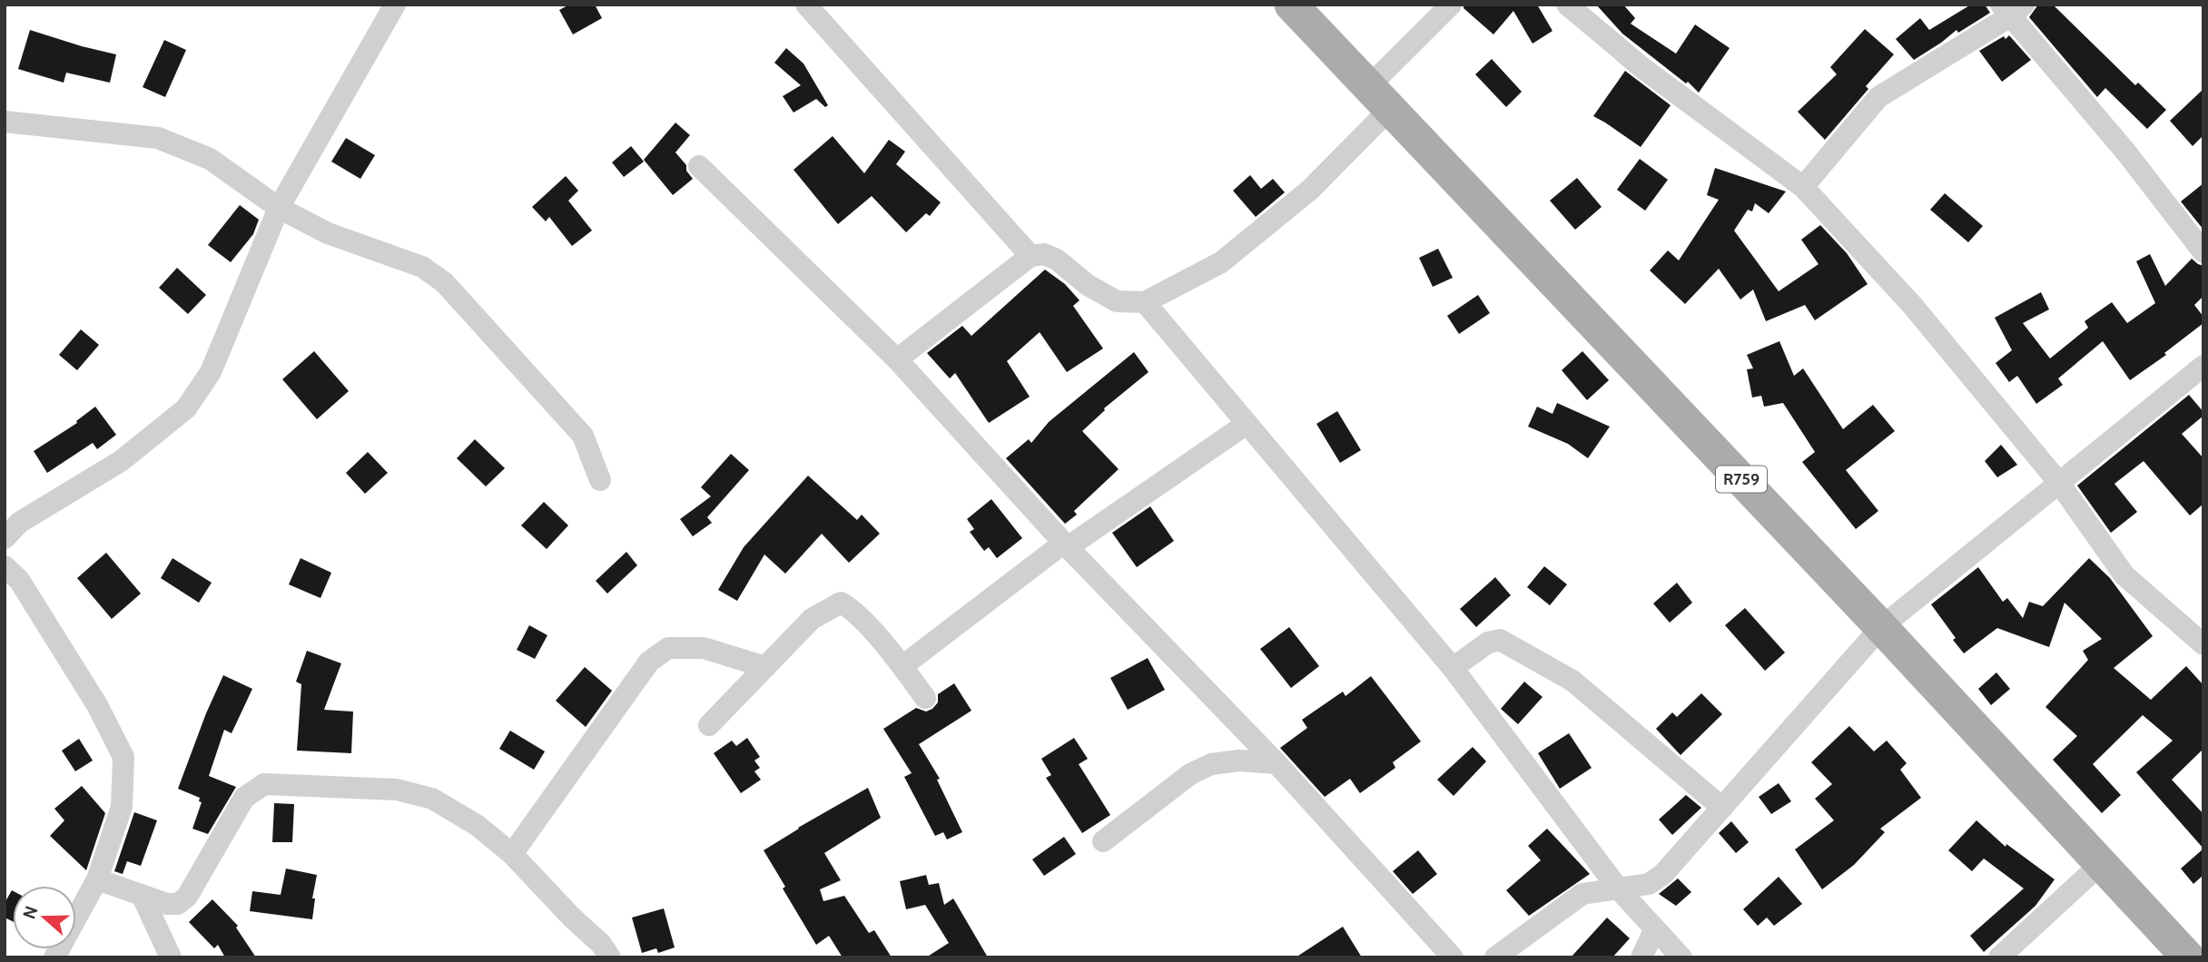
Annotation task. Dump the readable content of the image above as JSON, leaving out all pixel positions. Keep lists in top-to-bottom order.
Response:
{
  "streets": {
    "main road": ["R759"]
  },
  "north": "left"
}
